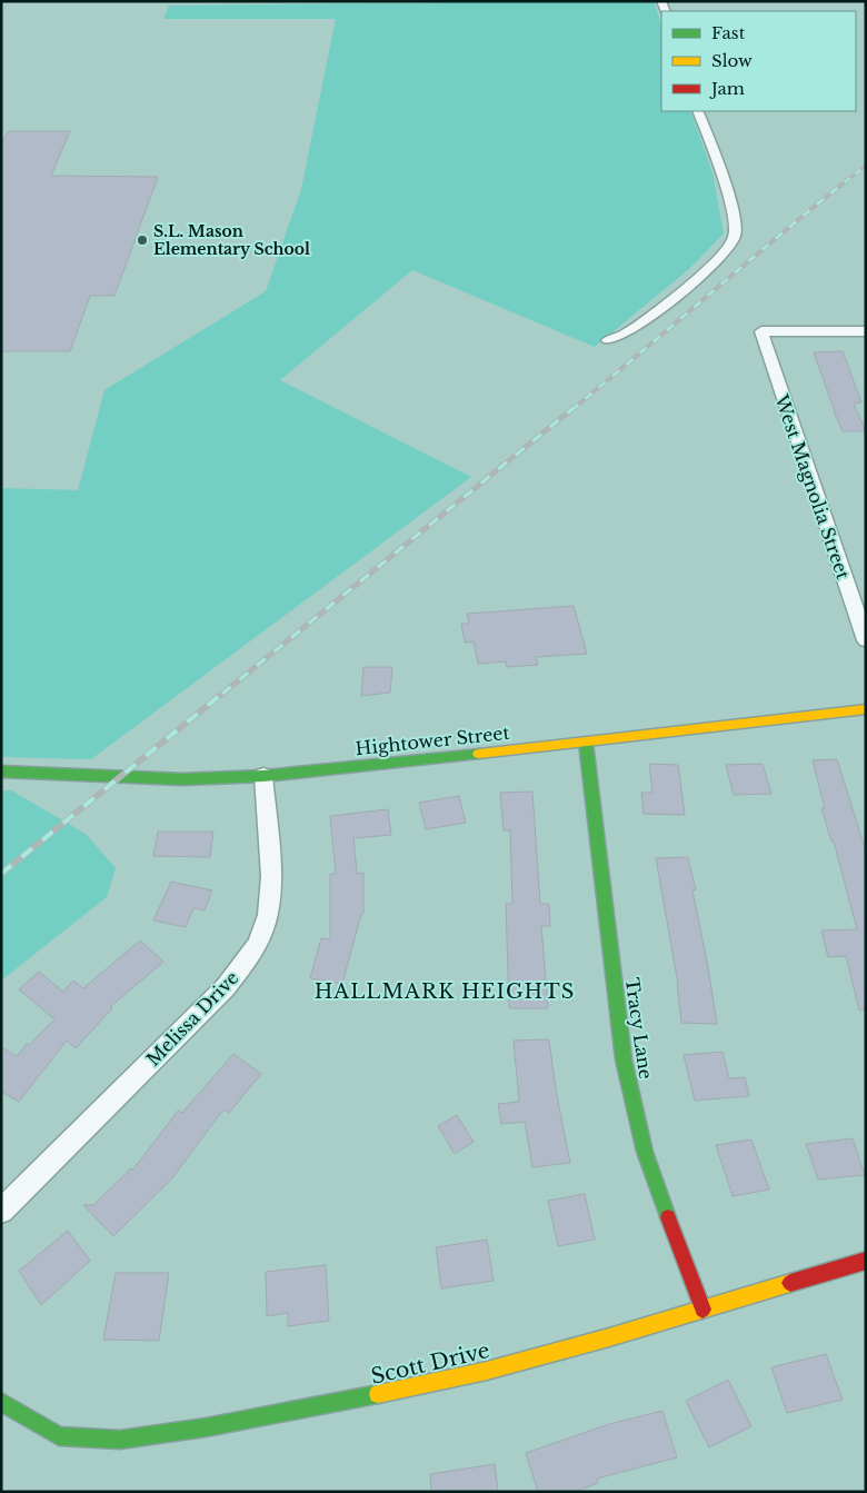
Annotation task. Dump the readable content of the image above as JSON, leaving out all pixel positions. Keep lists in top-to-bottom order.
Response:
{
  "streets": {
    "street": [
      "West Magnolia Street",
      "Hightower Street",
      "Melissa Drive",
      "Tracy Lane",
      "Scott Drive"
    ]
  },
  "crossings": [
    ["Hightower Street", "Melissa Drive"],
    ["Hightower Street", "Tracy Lane"],
    ["Tracy Lane", "Scott Drive"]
  ],
  "districts": ["HALLMARK HEIGHTS"],
  "places": ["S.L. Mason Elementary School"],
  "legend": ["Fast", "Slow", "Jam"]
}
